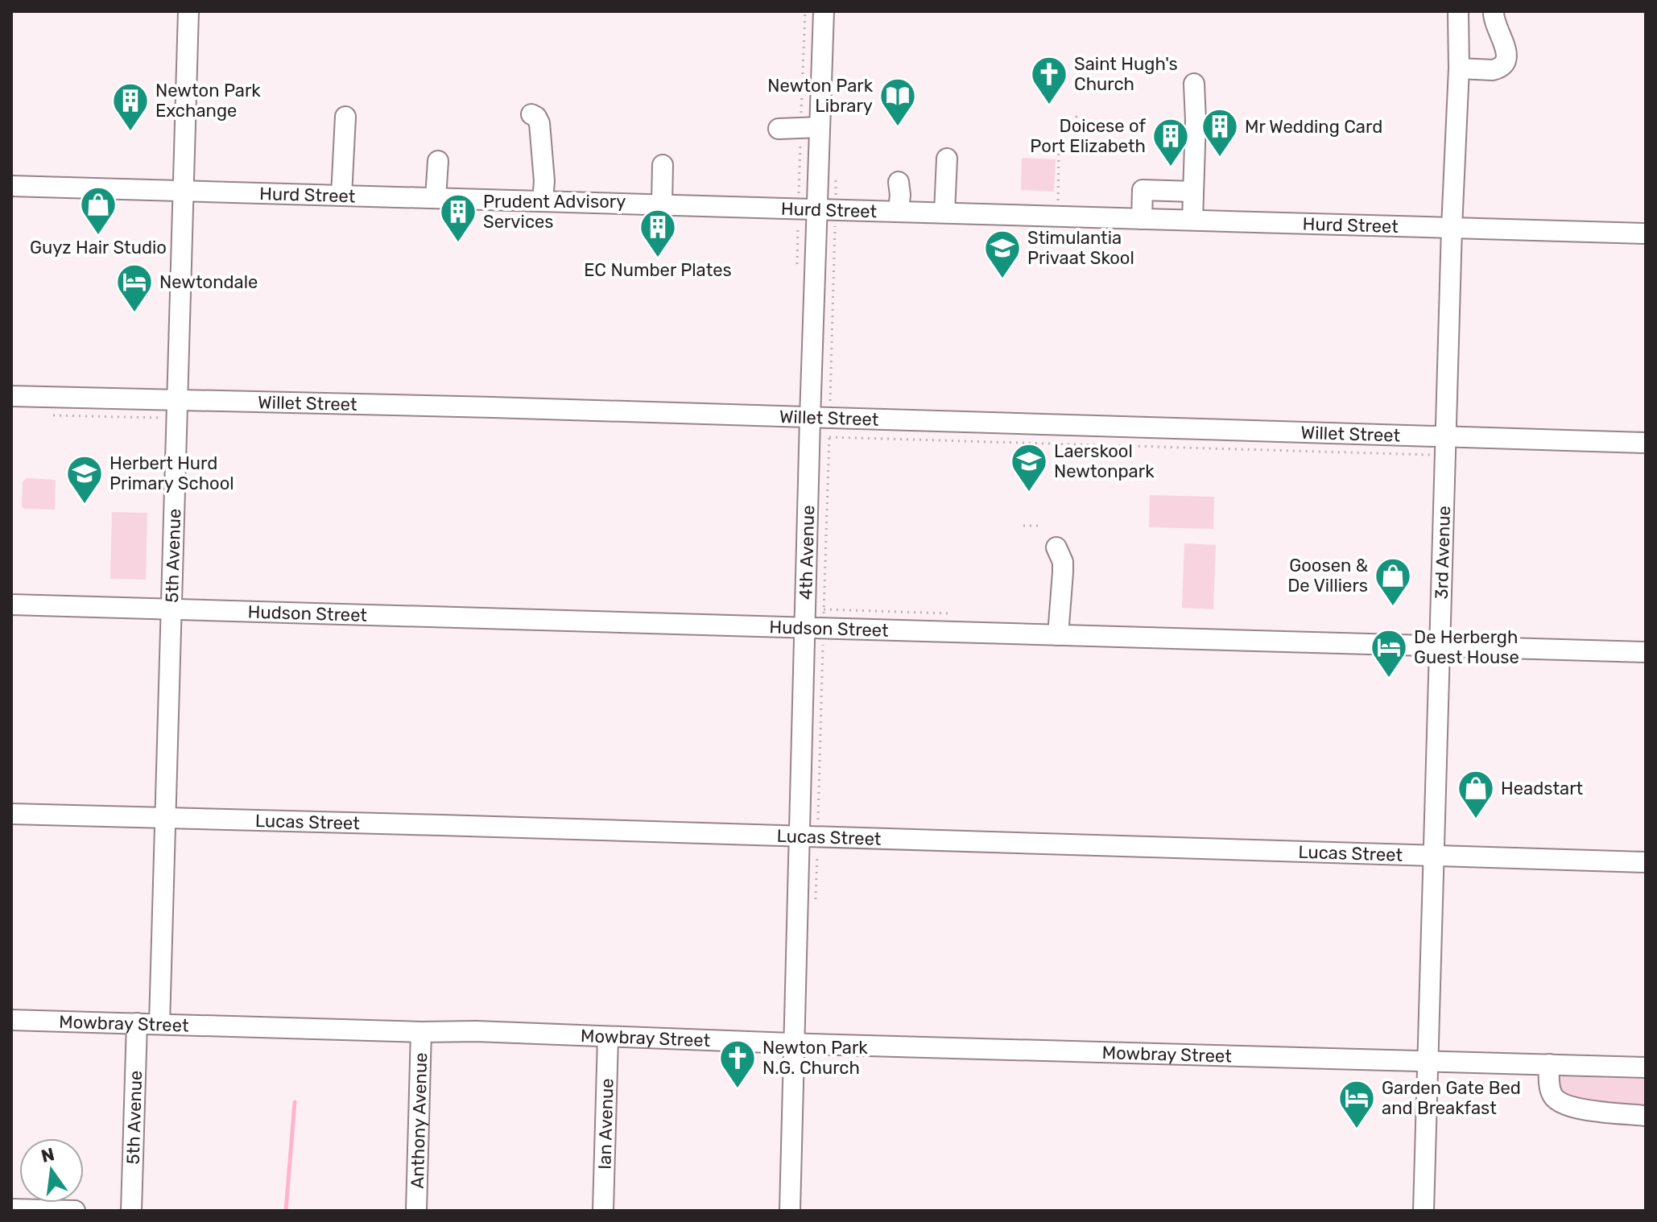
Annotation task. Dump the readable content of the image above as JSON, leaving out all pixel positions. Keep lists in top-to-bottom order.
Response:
{
  "streets": {
    "street": [
      "Hurd Street",
      "Willet Street",
      "4th Avenue",
      "3rd Avenue",
      "5th Avenue",
      "Hudson Street",
      "Lucas Street",
      "Mowbray Street",
      "Anthony Avenue",
      "Ian Avenue"
    ]
  },
  "crossings": [
    ["Hurd Street", "4th Avenue"],
    ["Hurd Street", "3rd Avenue"],
    ["Hurd Street", "5th Avenue"],
    ["Willet Street", "4th Avenue"],
    ["Willet Street", "3rd Avenue"],
    ["Willet Street", "5th Avenue"],
    ["4th Avenue", "Hudson Street"],
    ["4th Avenue", "Lucas Street"],
    ["4th Avenue", "Mowbray Street"],
    ["3rd Avenue", "Hudson Street"],
    ["3rd Avenue", "Lucas Street"],
    ["3rd Avenue", "Mowbray Street"],
    ["5th Avenue", "Hudson Street"],
    ["5th Avenue", "Lucas Street"],
    ["5th Avenue", "Mowbray Street"],
    ["Mowbray Street", "Anthony Avenue"],
    ["Mowbray Street", "Ian Avenue"]
  ],
  "places": {
    "church": ["Saint Hugh's Church", "Newton Park N.G. Church"],
    "library": ["Newton Park Library"],
    "building": [
      "Newton Park Exchange",
      "Mr Wedding Card",
      "Doicese of Port Elizabeth",
      "Prudent Advisory Services",
      "EC Number Plates"
    ],
    "shop": ["Guyz Hair Studio", "Goosen & De Villiers", "Headstart"],
    "school or university": ["Stimulantia Privaat Skool", "Laerskool Newtonpark", "Herbert Hurd Primary School"],
    "hotel": ["Newtondale", "De Herbergh Guest House", "Garden Gate Bed and Breakfast"]
  },
  "north": "top"
}
